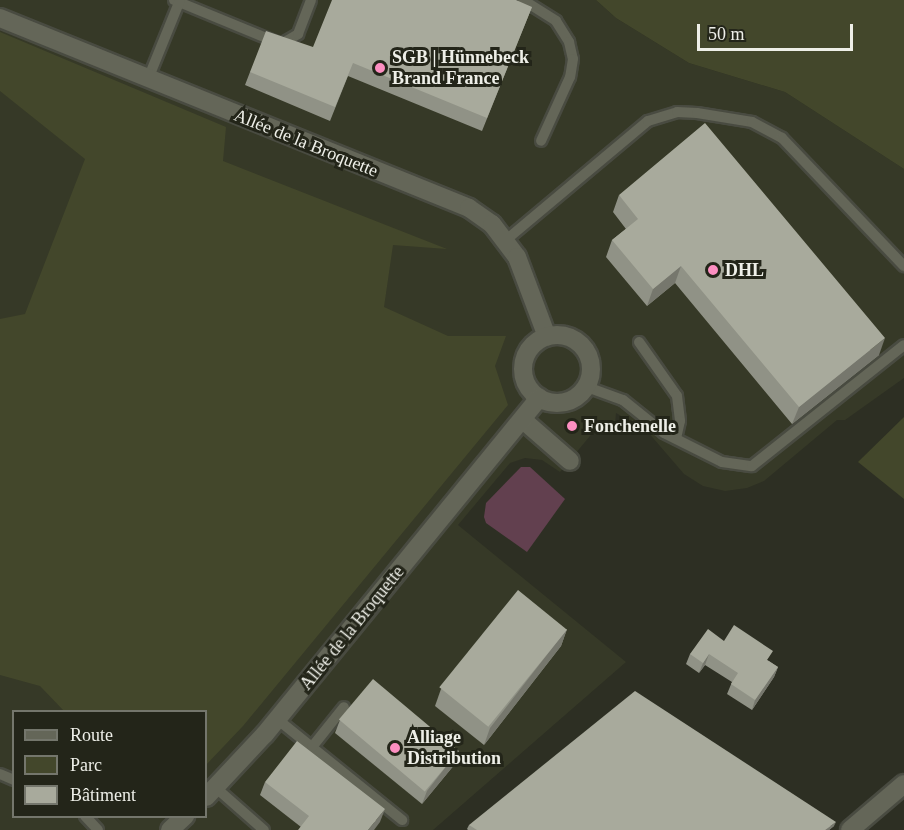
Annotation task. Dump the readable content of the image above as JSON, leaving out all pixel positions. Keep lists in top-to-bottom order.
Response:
{
  "streets": {
    "street": ["Allée de la Broquette"]
  },
  "places": [
    "SGB | Hünnebeck Brand France",
    "DHL",
    "Fonchenelle",
    "Alliage Distribution"
  ],
  "legend": ["Route", "Parc", "Bâtiment"],
  "scale_bar": "50 m"
}
